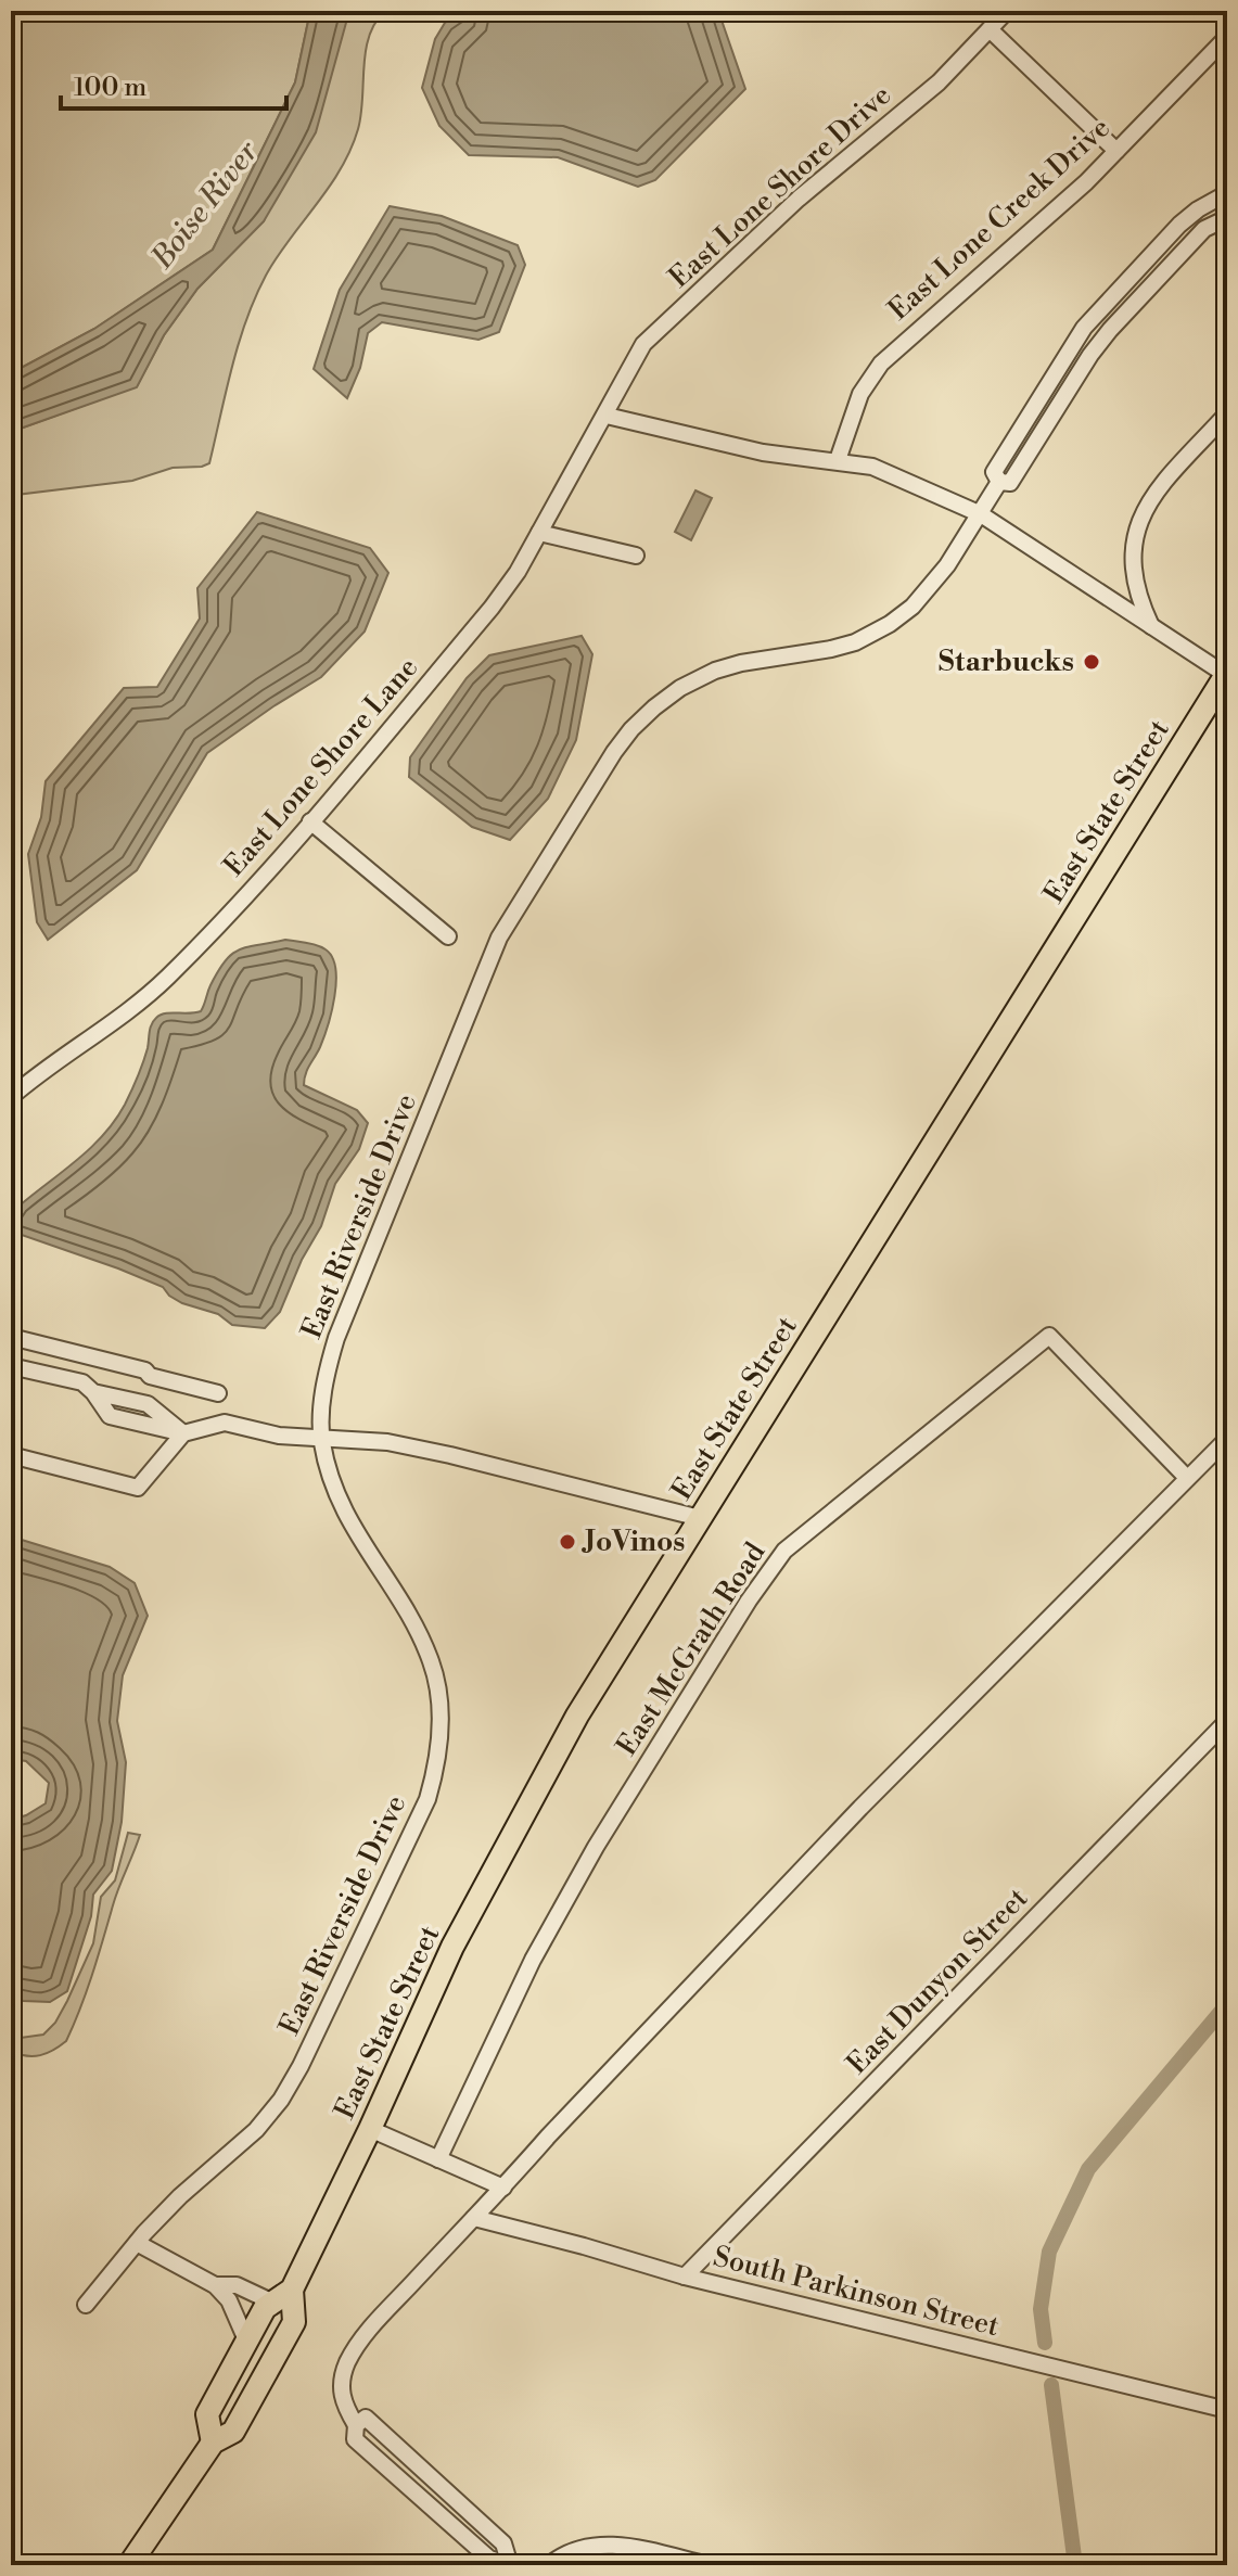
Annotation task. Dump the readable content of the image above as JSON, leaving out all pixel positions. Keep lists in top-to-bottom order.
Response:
{
  "streets": {
    "highway": ["East State Street"],
    "street": [
      "East Lone Shore Drive",
      "East Lone Creek Drive",
      "East Lone Shore Lane",
      "East Riverside Drive",
      "East McGrath Road",
      "East Dunyon Street",
      "South Parkinson Street"
    ]
  },
  "crossings": [
    ["East Lone Shore Drive", "East Lone Shore Lane"],
    ["East Dunyon Street", "South Parkinson Street"]
  ],
  "water": ["Boise River"],
  "places": ["Starbucks", "JoVinos"],
  "scale_bar": "100 m"
}
